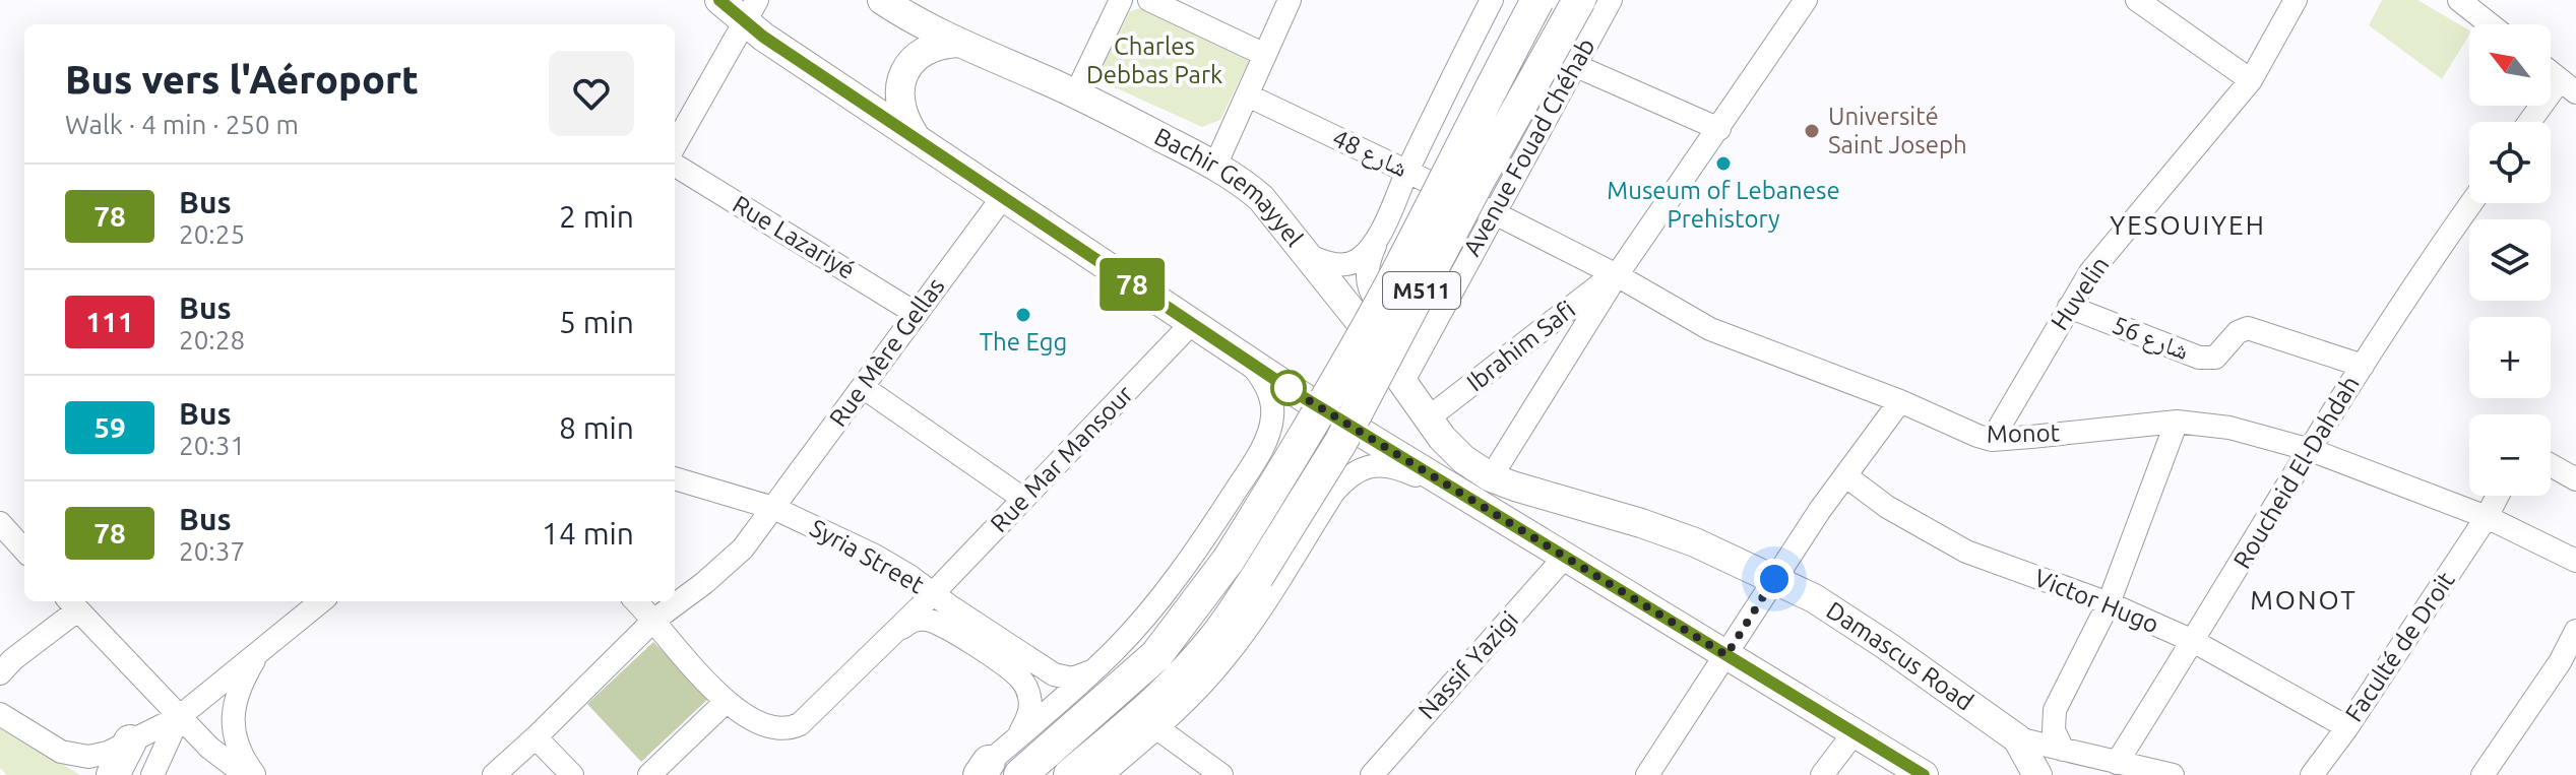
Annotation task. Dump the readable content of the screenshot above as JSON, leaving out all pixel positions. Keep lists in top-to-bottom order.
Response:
{
  "streets": {
    "highway": ["M511"],
    "main road": ["Bachir Gemayyel", "Damascus Road"],
    "street": [
      "Avenue Fouad Chéhab",
      "شارع 48",
      "Rue Lazariyé",
      "Huvelin",
      "شارع 56",
      "Ibrahim Safi",
      "Rue Mère Gellas",
      "Monot",
      "Rue Mar Mansour",
      "Roucheid El-Dahdah",
      "Syria Street",
      "Victor Hugo",
      "Faculté de Droit",
      "Nassif Yazigi"
    ]
  },
  "crossings": [
    ["Avenue Fouad Chéhab", "شارع 48"],
    ["Avenue Fouad Chéhab", "Bachir Gemayyel"],
    ["Avenue Fouad Chéhab", "Monot"],
    ["شارع 48", "Monot"],
    ["Bachir Gemayyel", "Ibrahim Safi"],
    ["Bachir Gemayyel", "Damascus Road"],
    ["Rue Lazariyé", "Rue Mère Gellas"],
    ["Huvelin", "شارع 56"],
    ["Huvelin", "Monot"],
    ["شارع 56", "Roucheid El-Dahdah"],
    ["Ibrahim Safi", "Monot"],
    ["Rue Mère Gellas", "Syria Street"],
    ["Monot", "Roucheid El-Dahdah"],
    ["Monot", "Faculté de Droit"],
    ["Rue Mar Mansour", "Syria Street"],
    ["Roucheid El-Dahdah", "Victor Hugo"],
    ["Roucheid El-Dahdah", "Damascus Road"],
    ["Victor Hugo", "Faculté de Droit"]
  ],
  "districts": ["YESOUIYEH", "MONOT"],
  "parks": ["Charles Debbas Park"],
  "places": ["Université Saint Joseph", "Museum of Lebanese Prehistory", "The Egg"],
  "lines": ["bus line 78"],
  "north": "top left",
  "page": {
    "on_map": "78",
    "map_buttons": ["+", "−"],
    "heading": ["Bus vers l'Aéroport", "Walk · 4 min · 250 m"],
    "list": [
      {
        "mark": "78",
        "name": "Bus",
        "note": "20:25",
        "value": "2 min"
      },
      {
        "mark": "111",
        "name": "Bus",
        "note": "20:28",
        "value": "5 min"
      },
      {
        "mark": "59",
        "name": "Bus",
        "note": "20:31",
        "value": "8 min"
      },
      {
        "mark": "78",
        "name": "Bus",
        "note": "20:37",
        "value": "14 min"
      }
    ]
  }
}
